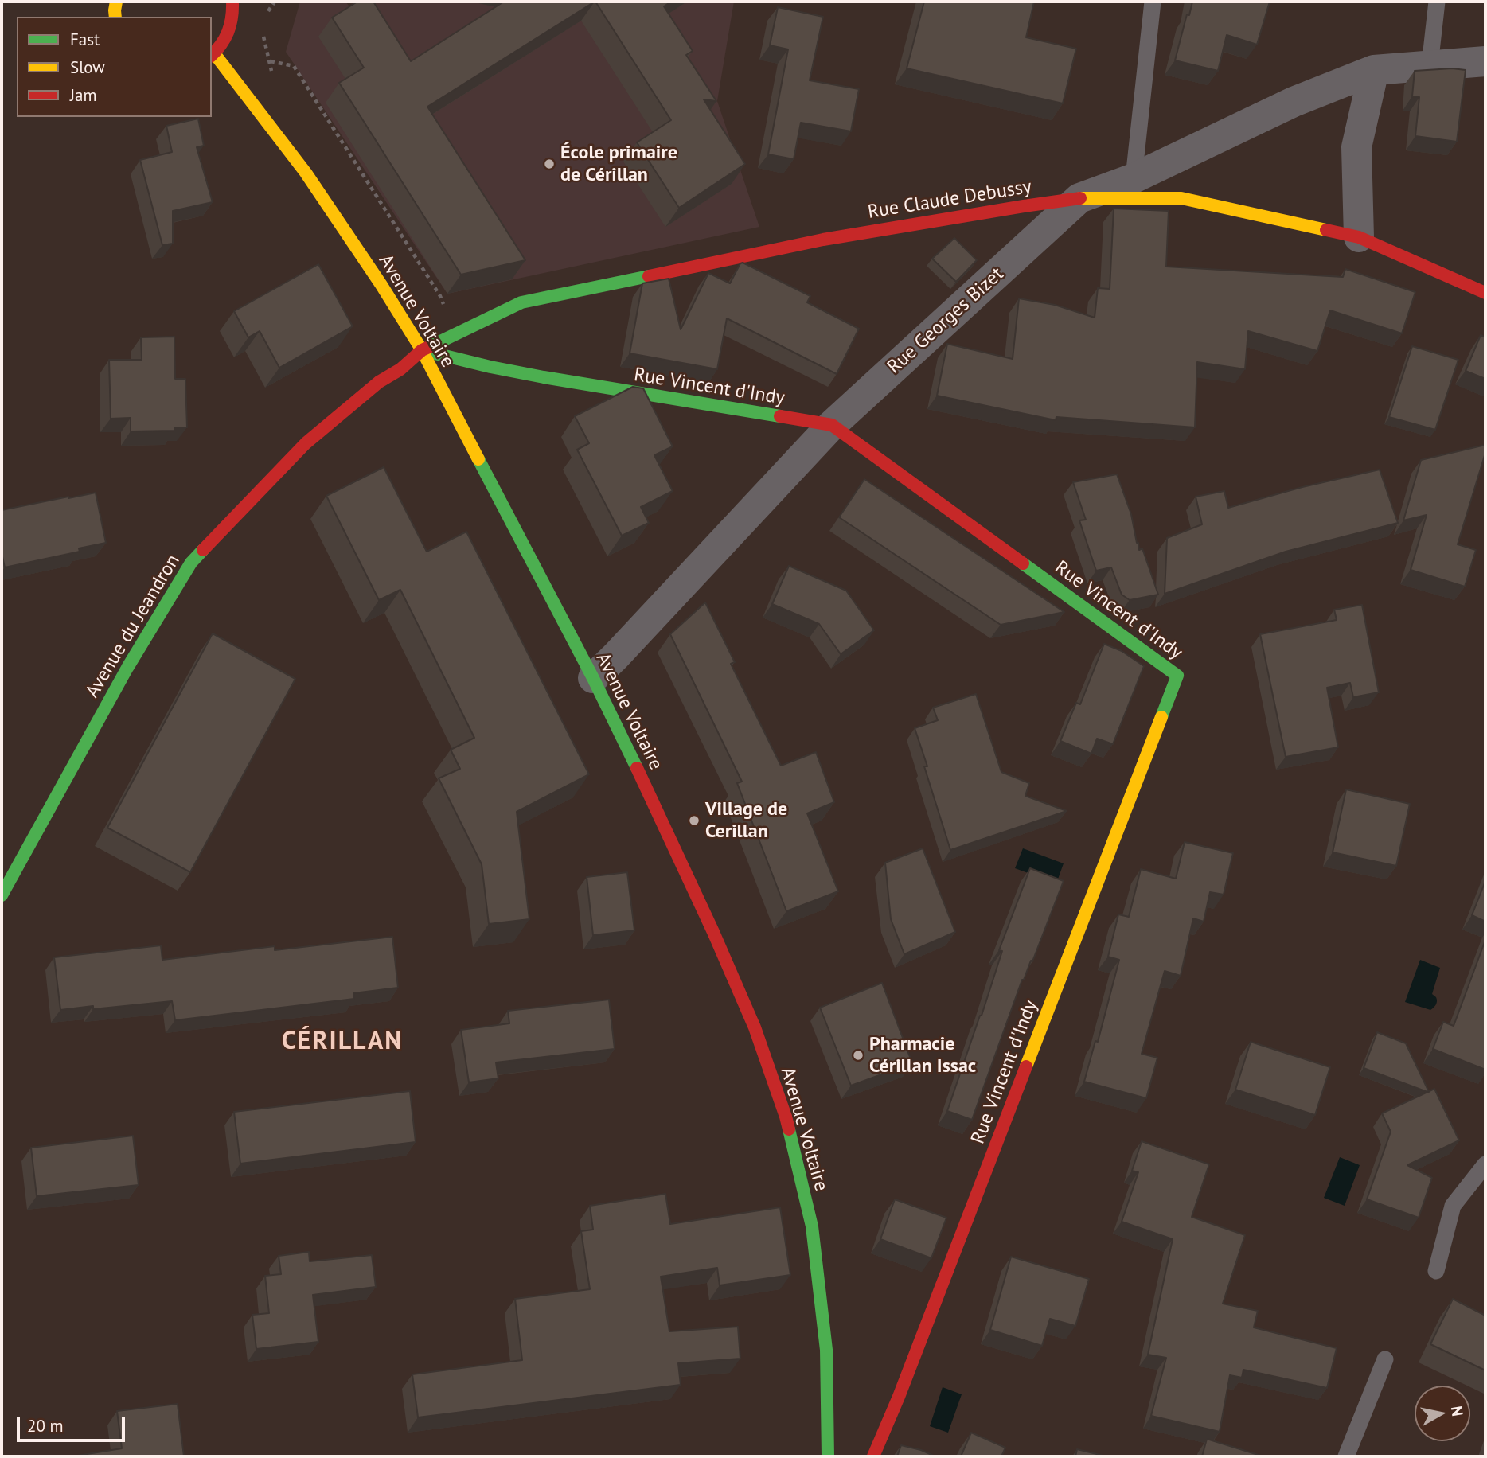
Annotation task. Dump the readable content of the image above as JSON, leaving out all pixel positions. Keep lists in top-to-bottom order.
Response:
{
  "streets": {
    "street": [
      "Rue Claude Debussy",
      "Avenue Voltaire",
      "Rue Georges Bizet",
      "Rue Vincent d'Indy",
      "Avenue du Jeandron"
    ]
  },
  "crossings": [
    ["Rue Claude Debussy", "Avenue Voltaire"],
    ["Rue Claude Debussy", "Rue Georges Bizet"],
    ["Rue Claude Debussy", "Rue Vincent d'Indy"],
    ["Rue Claude Debussy", "Avenue du Jeandron"],
    ["Avenue Voltaire", "Rue Georges Bizet"],
    ["Avenue Voltaire", "Rue Vincent d'Indy"],
    ["Avenue Voltaire", "Avenue du Jeandron"],
    ["Rue Georges Bizet", "Rue Vincent d'Indy"],
    ["Rue Vincent d'Indy", "Avenue du Jeandron"]
  ],
  "districts": ["CÉRILLAN"],
  "places": ["École primaire de Cérillan", "Village de Cerillan", "Pharmacie Cérillan Issac"],
  "legend": ["Fast", "Slow", "Jam"],
  "scale_bar": "20 m",
  "north": "right"
}
